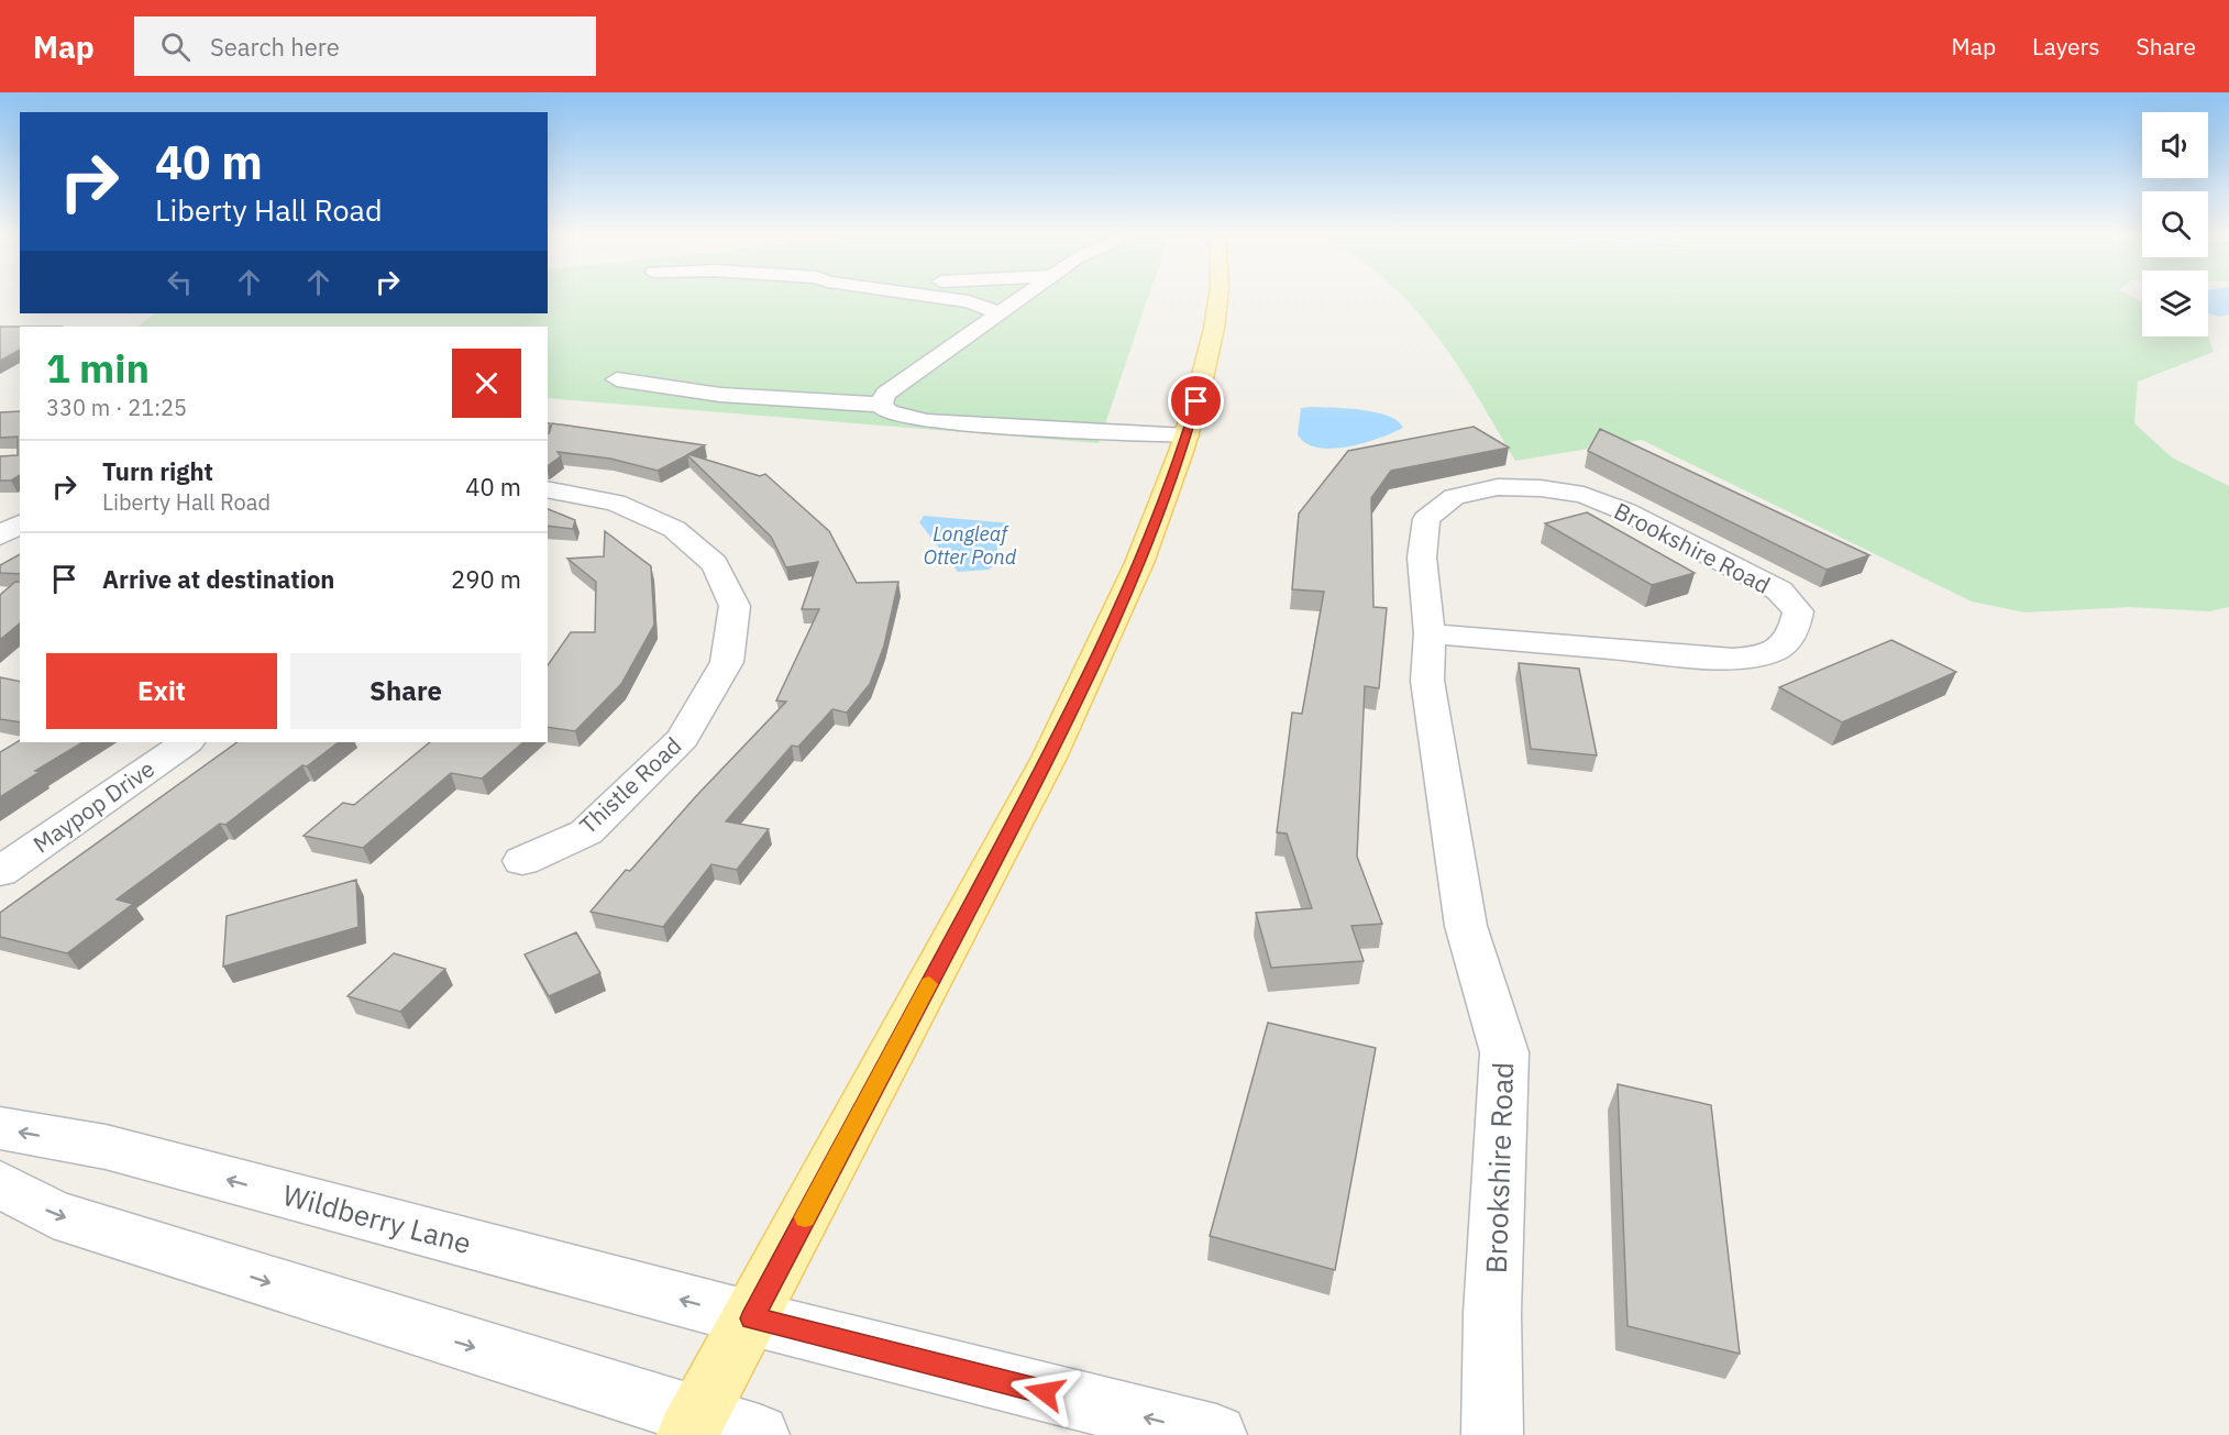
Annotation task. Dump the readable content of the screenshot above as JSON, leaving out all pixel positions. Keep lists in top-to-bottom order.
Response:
{
  "streets": {
    "street": [
      "Brookshire Road",
      "Thistle Road",
      "Maypop Drive",
      "Wildberry Lane"
    ]
  },
  "water": ["Longleaf Otter Pond"],
  "page": {
    "header": "Map",
    "search": "Search here",
    "nav": ["Map", "Layers", "Share"],
    "turn": ["40 m", "Liberty Hall Road"],
    "heading": ["1 min", "330 m · 21:25"],
    "list": [
      {
        "name": "Turn right",
        "note": "Liberty Hall Road",
        "value": "40 m"
      },
      {
        "name": "Arrive at destination",
        "value": "290 m"
      }
    ],
    "buttons": ["Exit", "Share"]
  }
}
